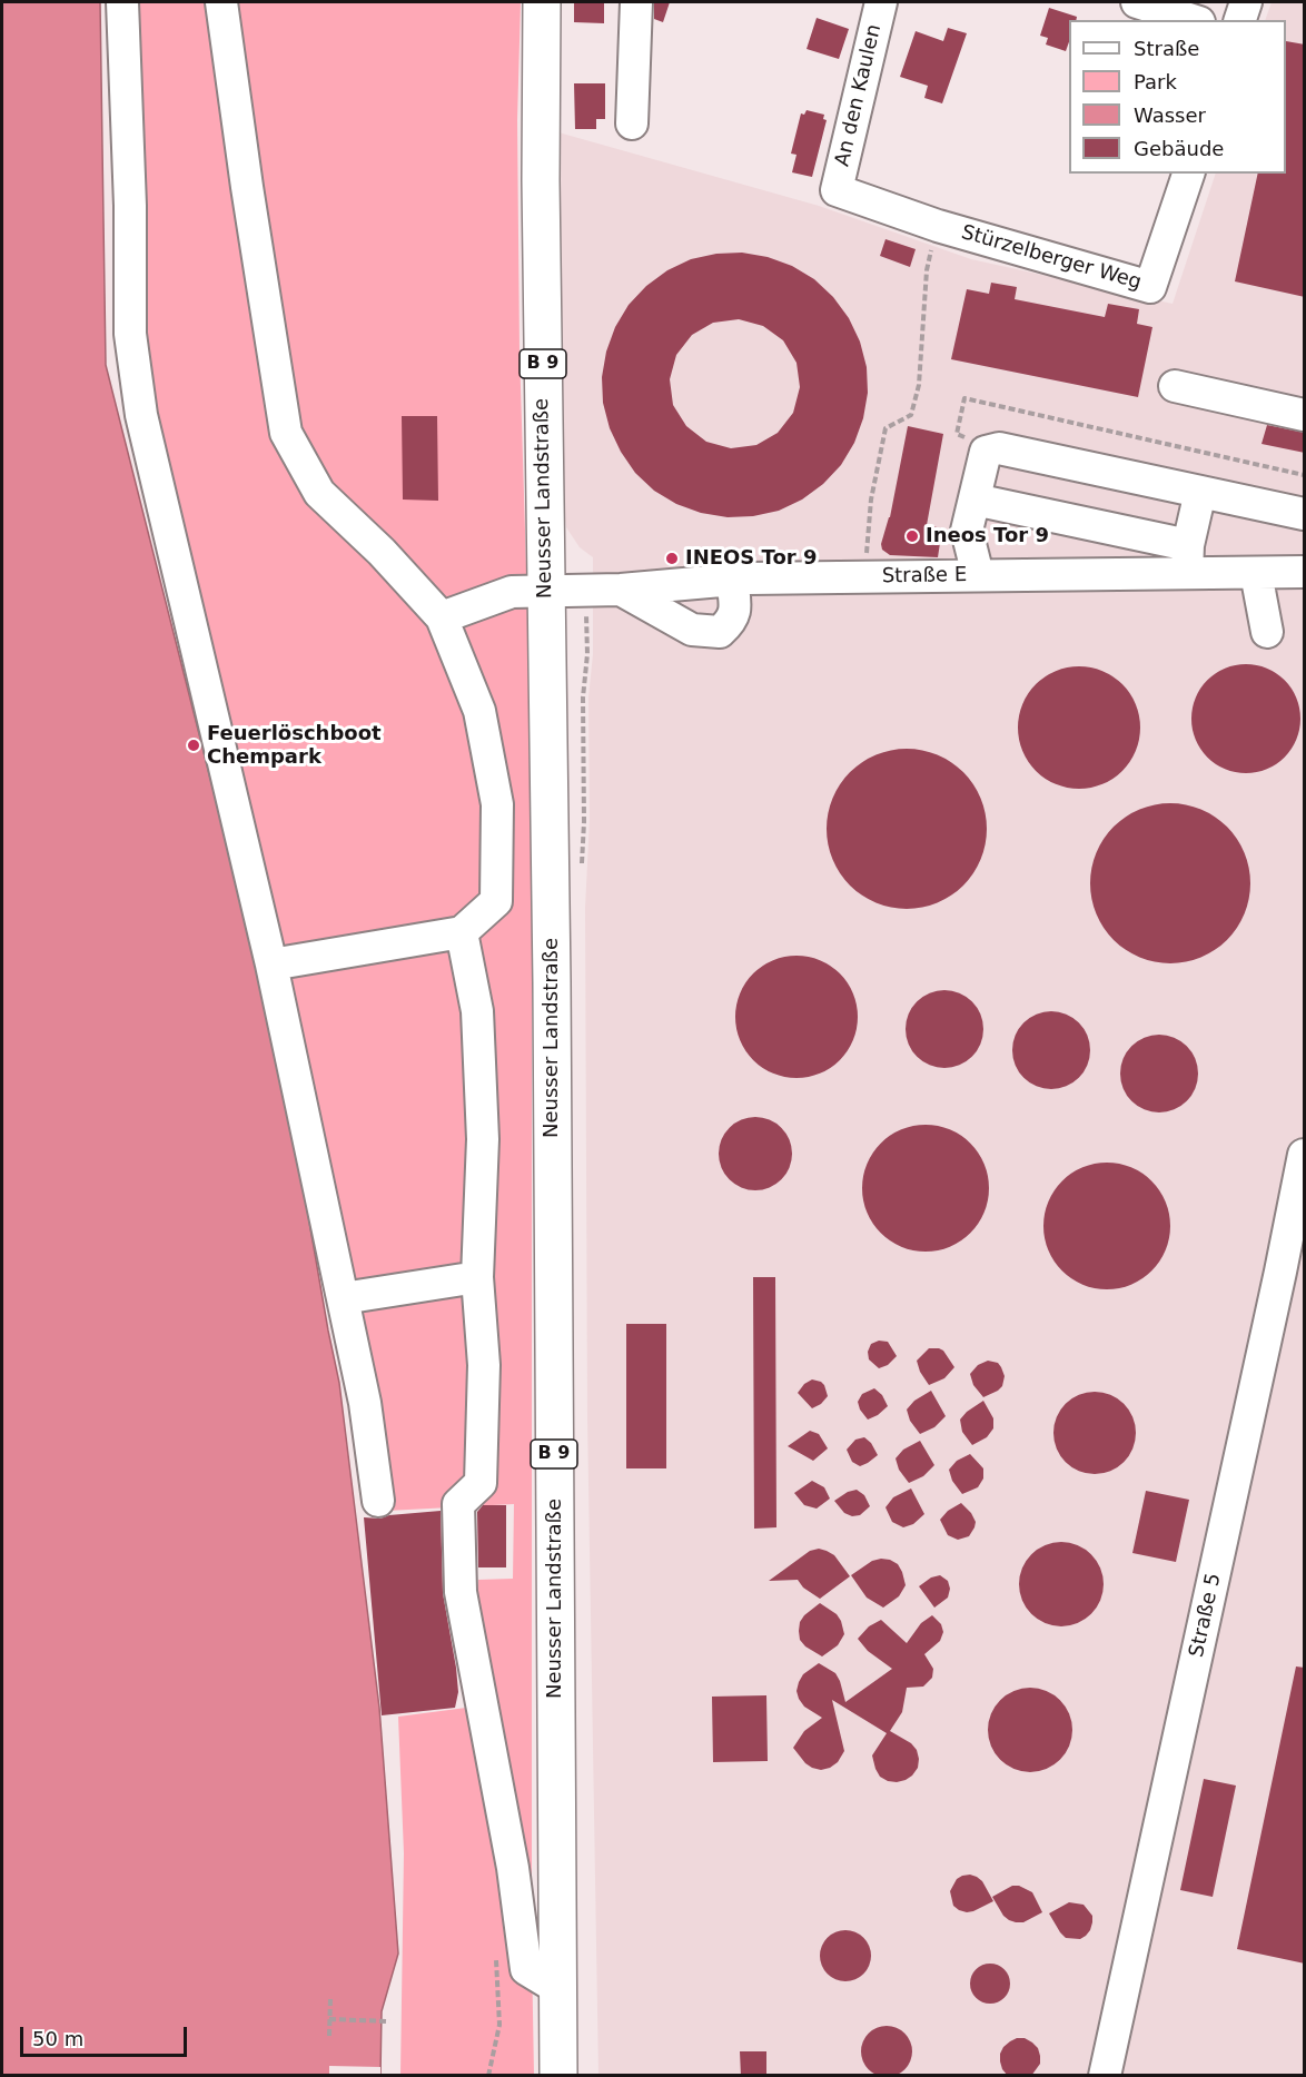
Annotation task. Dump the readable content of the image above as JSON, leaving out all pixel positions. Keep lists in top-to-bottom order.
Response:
{
  "streets": {
    "main road": ["B 9", "Neusser Landstraße"],
    "street": [
      "An den Kaulen",
      "Stürzelberger Weg",
      "Straße E",
      "Straße 5"
    ]
  },
  "crossings": [
    ["An den Kaulen", "Stürzelberger Weg"],
    ["Neusser Landstraße", "Straße E"]
  ],
  "places": ["Ineos Tor 9", "INEOS Tor 9", "Feuerlöschboot Chempark"],
  "legend": [
    "Straße",
    "Park",
    "Wasser",
    "Gebäude"
  ],
  "scale_bar": "50 m"
}
